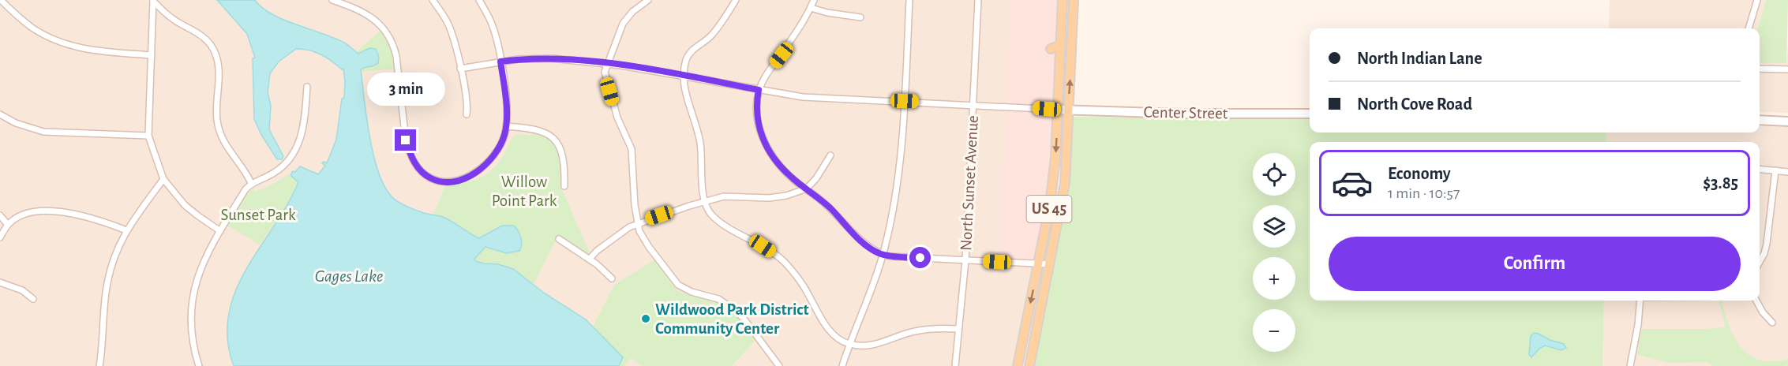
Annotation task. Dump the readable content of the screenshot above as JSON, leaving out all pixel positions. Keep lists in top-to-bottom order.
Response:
{
  "streets": {
    "main road": ["US 45"],
    "street": ["Center Street", "North Sunset Avenue"]
  },
  "crossings": [
    ["Center Street", "US 45"]
  ],
  "water": ["Gages Lake"],
  "parks": ["Willow Point Park", "Sunset Park"],
  "places": ["Wildwood Park District Community Center"],
  "page": {
    "banner": ["North Indian Lane", "North Cove Road"],
    "bubble": "3 min",
    "list": [
      {
        "name": "Economy",
        "note": "1 min · 10:57",
        "value": "$3.85"
      }
    ],
    "map_buttons": ["+", "−"],
    "buttons": "Confirm"
  }
}
